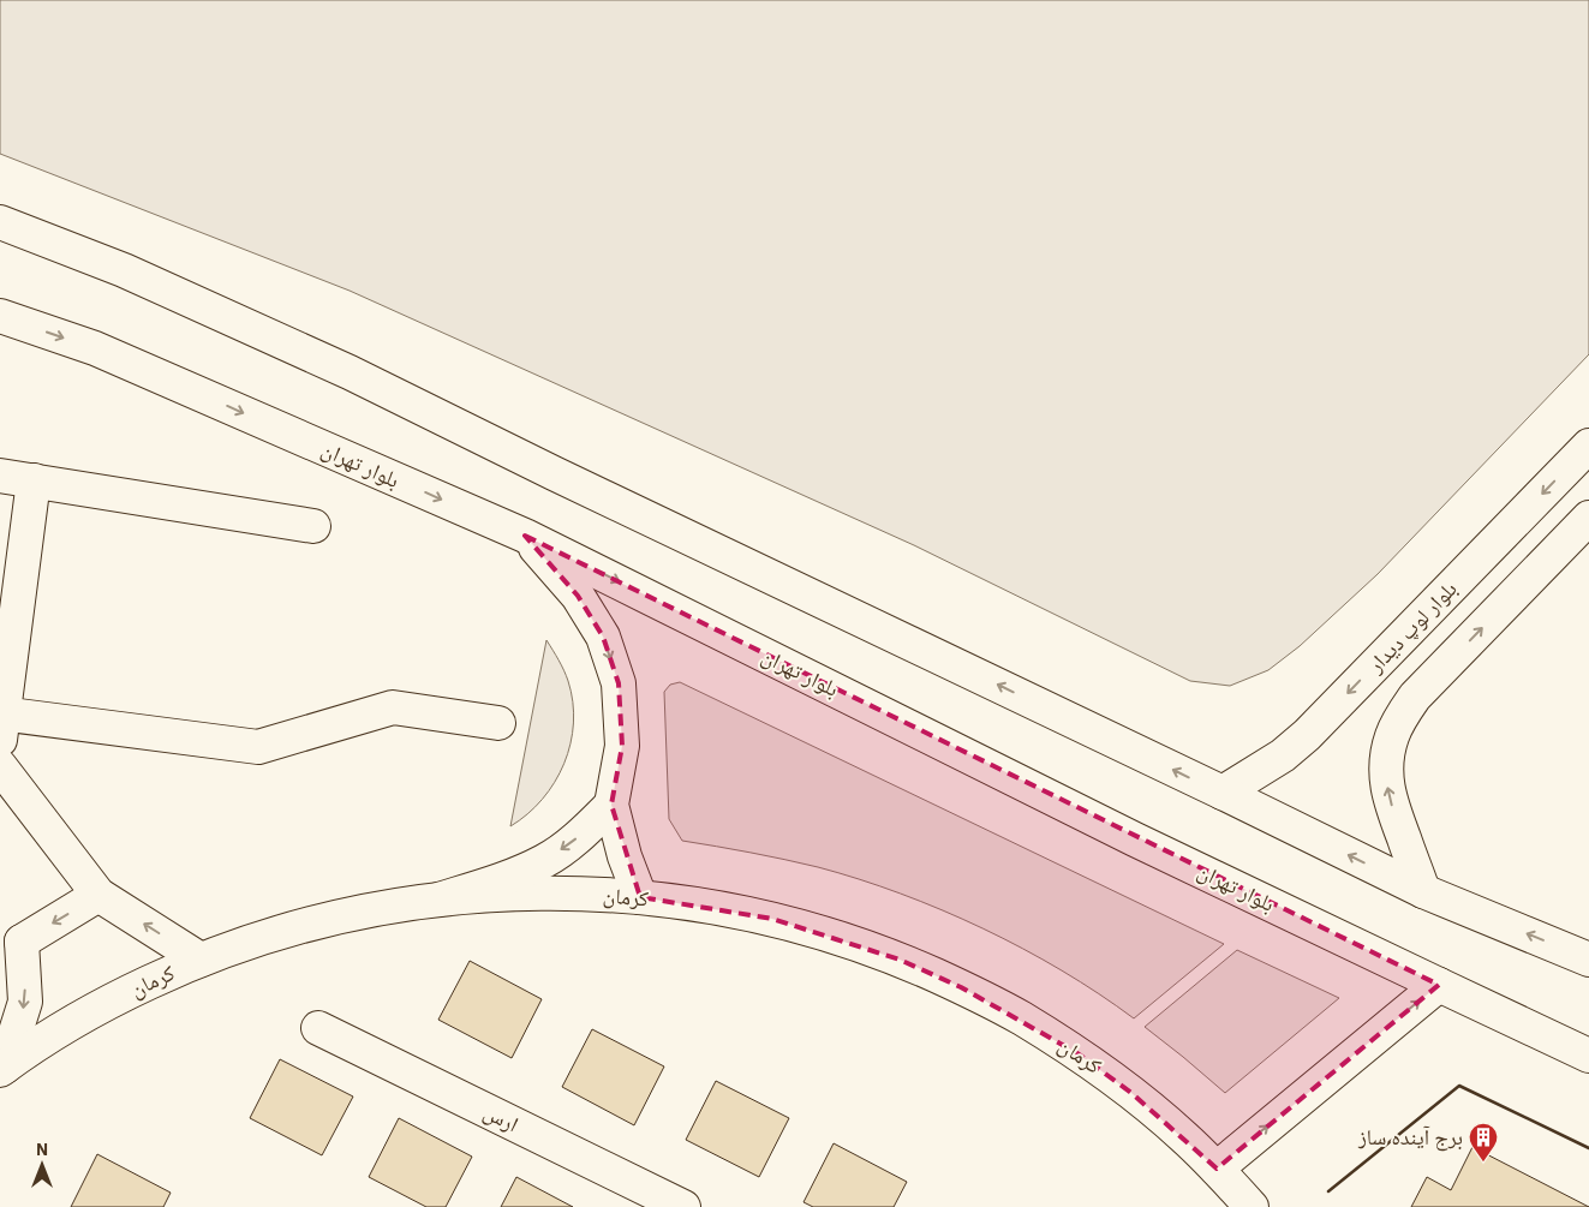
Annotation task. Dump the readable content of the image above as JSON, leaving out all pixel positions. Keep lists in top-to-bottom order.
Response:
{
  "streets": {
    "main road": [
      "بلوار تهران",
      "بلوار لوپ دیدار",
      "کرمان",
      "ارس"
    ]
  },
  "one_way": ["بلوار لوپ دیدار"],
  "places": {
    "building": ["برج آینده ساز"]
  },
  "north": "top"
}
